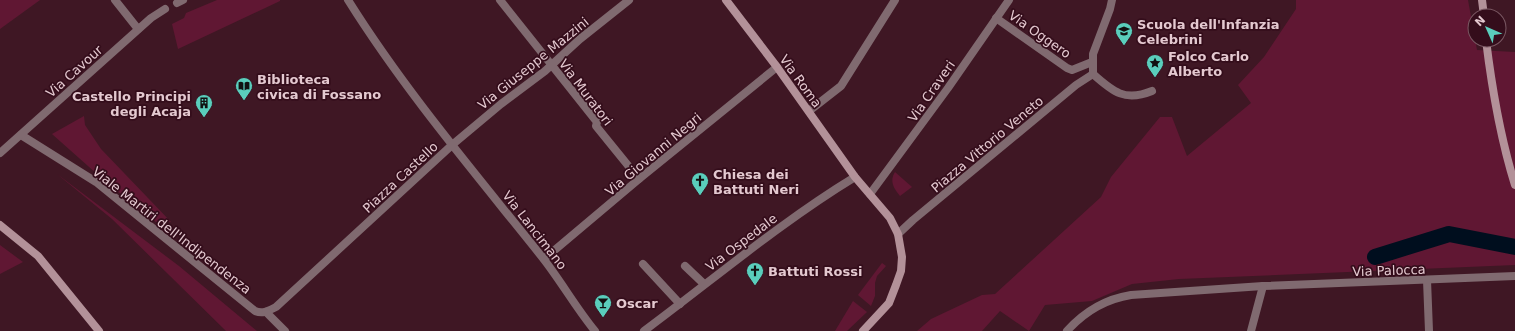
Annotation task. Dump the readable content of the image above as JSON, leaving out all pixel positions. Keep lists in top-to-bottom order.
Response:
{
  "streets": {
    "main road": ["Via Roma"],
    "street": [
      "Via Oggero",
      "Via Giuseppe Mazzini",
      "Via Cavour",
      "Via Craveri",
      "Via Muratori",
      "Piazza Vittorio Veneto",
      "Via Giovanni Negri",
      "Piazza Castello",
      "Viale Martiri dell'Indipendenza",
      "Via Lancimano",
      "Via Ospedale",
      "Via Palocca"
    ]
  },
  "crossings": [
    ["Via Oggero", "Via Craveri"],
    ["Via Giuseppe Mazzini", "Via Muratori"],
    ["Via Giuseppe Mazzini", "Piazza Castello"],
    ["Via Giuseppe Mazzini", "Via Lancimano"],
    ["Via Cavour", "Viale Martiri dell'Indipendenza"],
    ["Via Roma", "Via Craveri"],
    ["Via Roma", "Piazza Vittorio Veneto"],
    ["Via Roma", "Via Giovanni Negri"],
    ["Via Roma", "Via Ospedale"],
    ["Via Muratori", "Via Giovanni Negri"],
    ["Via Giovanni Negri", "Via Lancimano"],
    ["Piazza Castello", "Viale Martiri dell'Indipendenza"],
    ["Piazza Castello", "Via Lancimano"]
  ],
  "places": {
    "school or university": ["Scuola dell'Infanzia Celebrini"],
    "place": ["Folco Carlo Alberto"],
    "library": ["Biblioteca civica di Fossano"],
    "building": ["Castello Principi degli Acaja"],
    "church": ["Chiesa dei Battuti Neri", "Battuti Rossi"],
    "bar": ["Oscar"]
  },
  "north": "top left"
}
